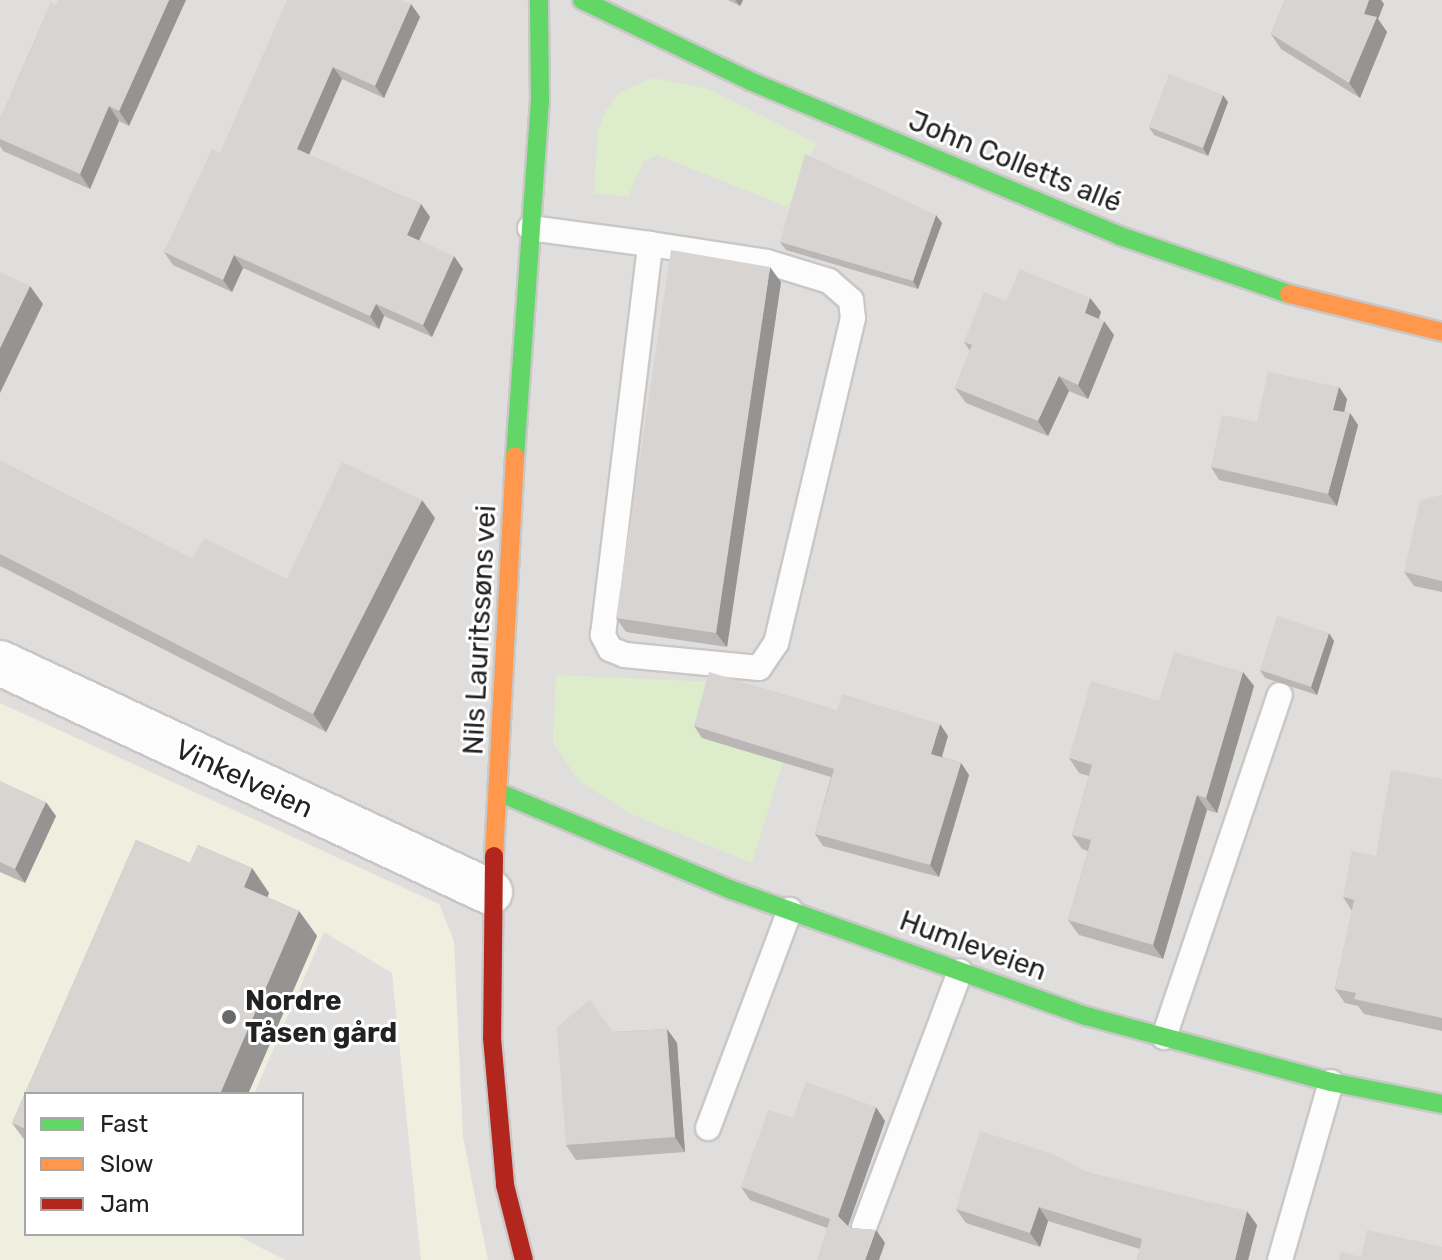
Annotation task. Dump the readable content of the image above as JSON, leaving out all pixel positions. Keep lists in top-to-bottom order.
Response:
{
  "streets": {
    "street": [
      "John Colletts allé",
      "Nils Lauritssøns vei",
      "Vinkelveien",
      "Humleveien"
    ]
  },
  "crossings": [
    ["Nils Lauritssøns vei", "Vinkelveien"],
    ["Nils Lauritssøns vei", "Humleveien"]
  ],
  "places": ["Nordre Tåsen gård"],
  "legend": ["Fast", "Slow", "Jam"]
}
